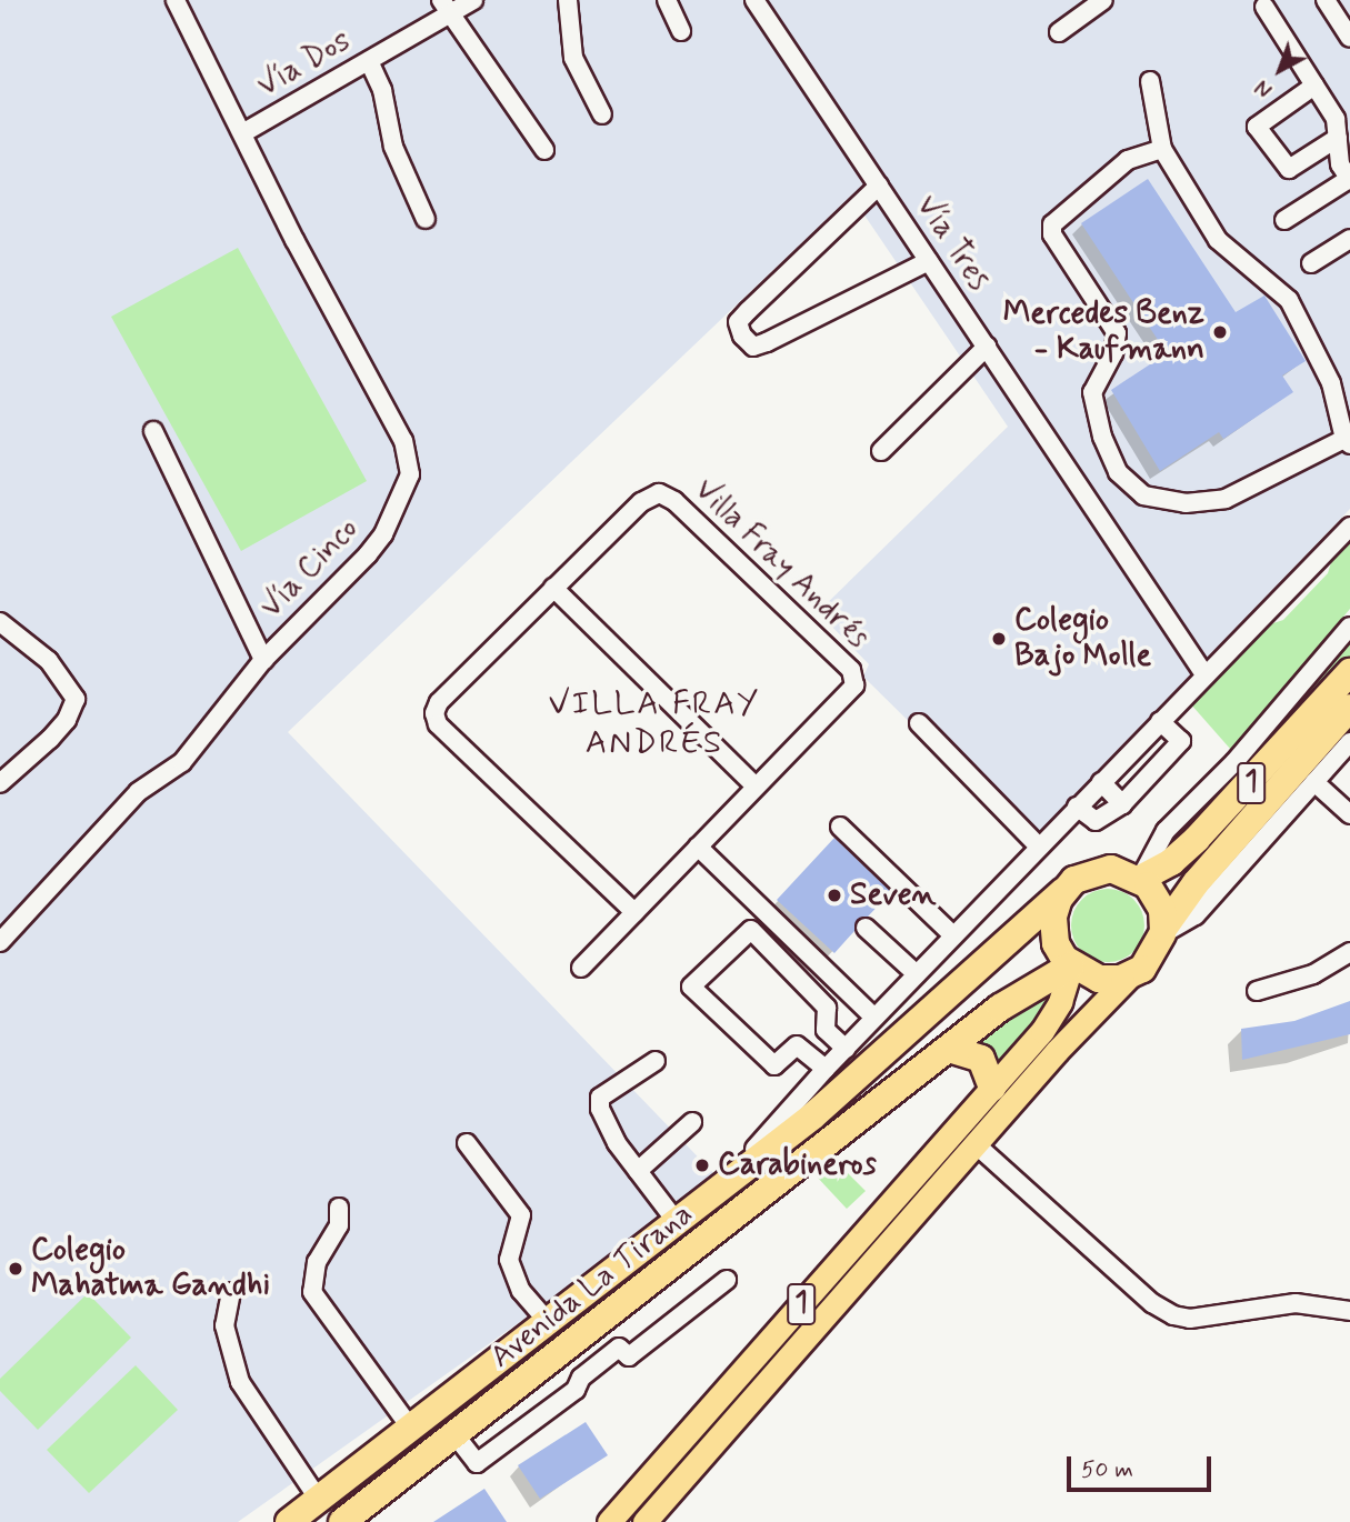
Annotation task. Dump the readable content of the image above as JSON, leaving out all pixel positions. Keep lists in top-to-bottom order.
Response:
{
  "streets": {
    "highway": ["1", "Avenida La Tirana"],
    "street": [
      "Vía Dos",
      "Vía Tres",
      "Villa Fray Andrés",
      "Vía Cinco"
    ]
  },
  "crossings": [
    ["Vía Dos", "Vía Cinco"],
    ["Vía Tres", "Avenida La Tirana"],
    ["1", "Avenida La Tirana"]
  ],
  "districts": ["VILLA FRAY ANDRÉS"],
  "places": [
    "Mercedes Benz - Kaufmann",
    "Colegio Bajo Molle",
    "Seven",
    "Carabineros",
    "Colegio Mahatma Gandhi"
  ],
  "scale_bar": "50 m",
  "north": "bottom left"
}
